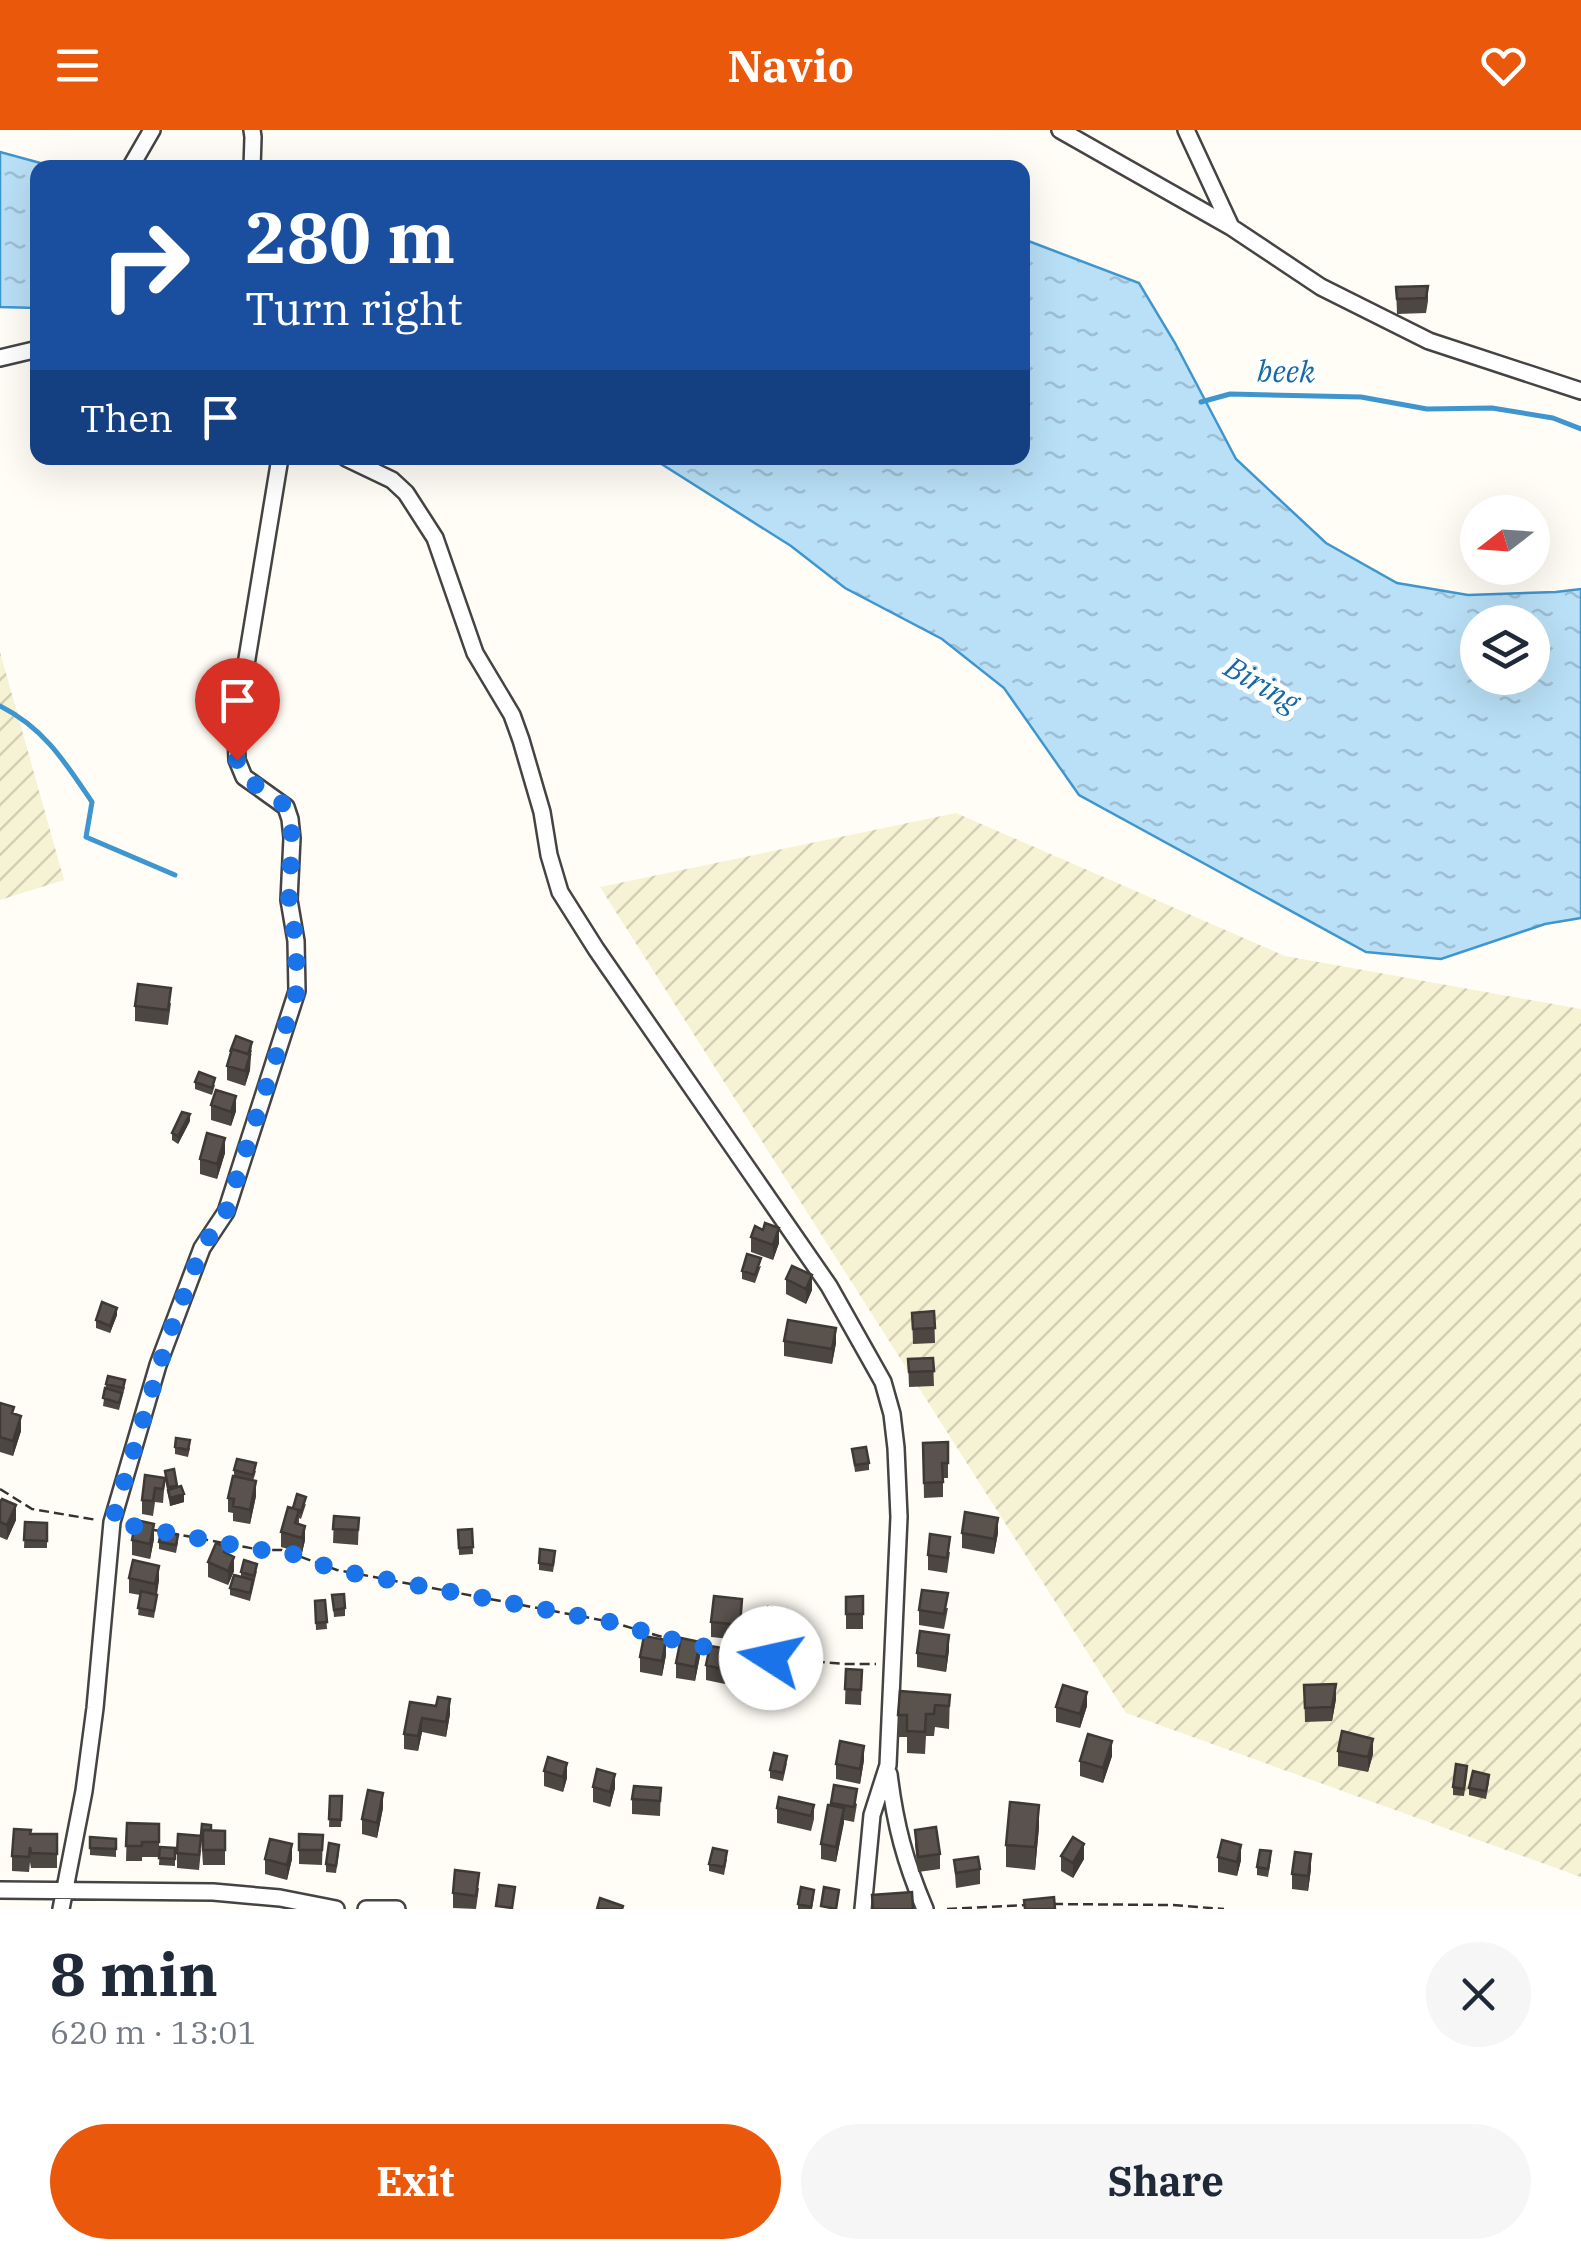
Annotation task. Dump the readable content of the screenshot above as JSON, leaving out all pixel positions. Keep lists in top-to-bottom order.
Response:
{
  "water": ["beek", "Biring"],
  "north": "left",
  "page": {
    "header": "Navio",
    "turn": ["280 m", "Turn right"],
    "then": "Then",
    "heading": ["8 min", "620 m · 13:01"],
    "buttons": ["Exit", "Share"]
  }
}
